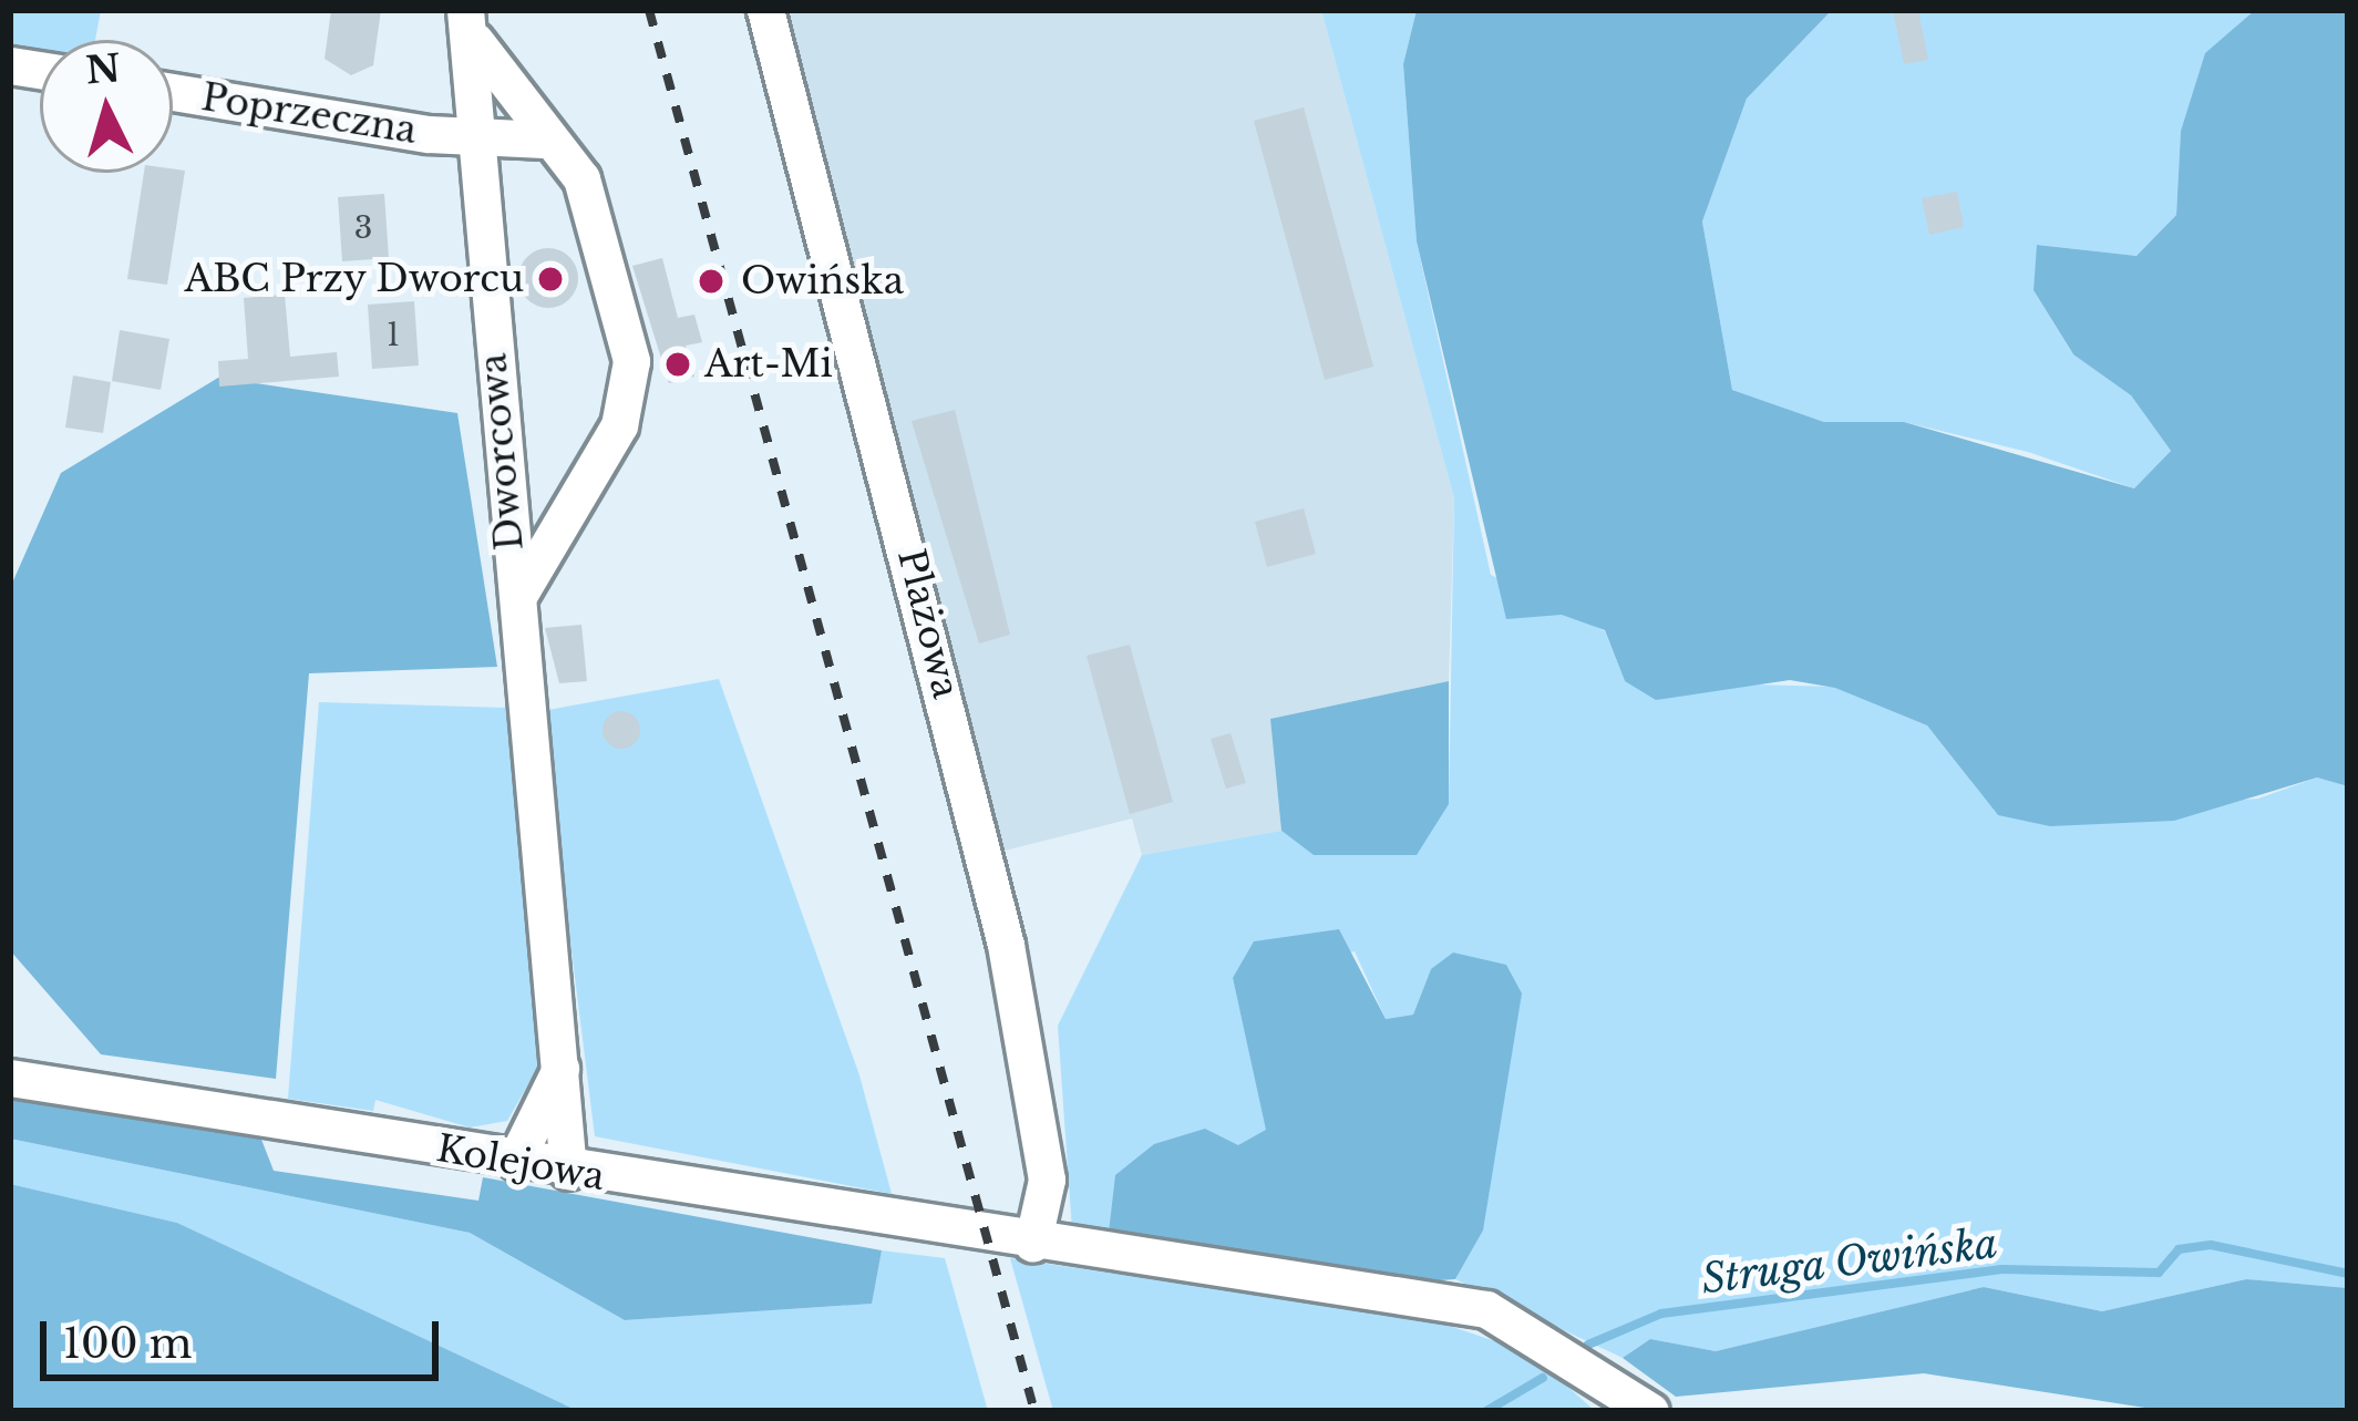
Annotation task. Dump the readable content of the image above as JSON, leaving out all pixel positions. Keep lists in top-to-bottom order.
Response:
{
  "streets": {
    "street": [
      "Poprzeczna",
      "Dworcowa",
      "Plażowa",
      "Kolejowa"
    ]
  },
  "crossings": [
    ["Poprzeczna", "Dworcowa"],
    ["Dworcowa", "Kolejowa"],
    ["Plażowa", "Kolejowa"]
  ],
  "water": ["Struga Owińska"],
  "places": ["ABC Przy Dworcu", "Owińska", "Art-Mi"],
  "house_numbers": ["3", "1"],
  "scale_bar": "100 m",
  "north": "top"
}
